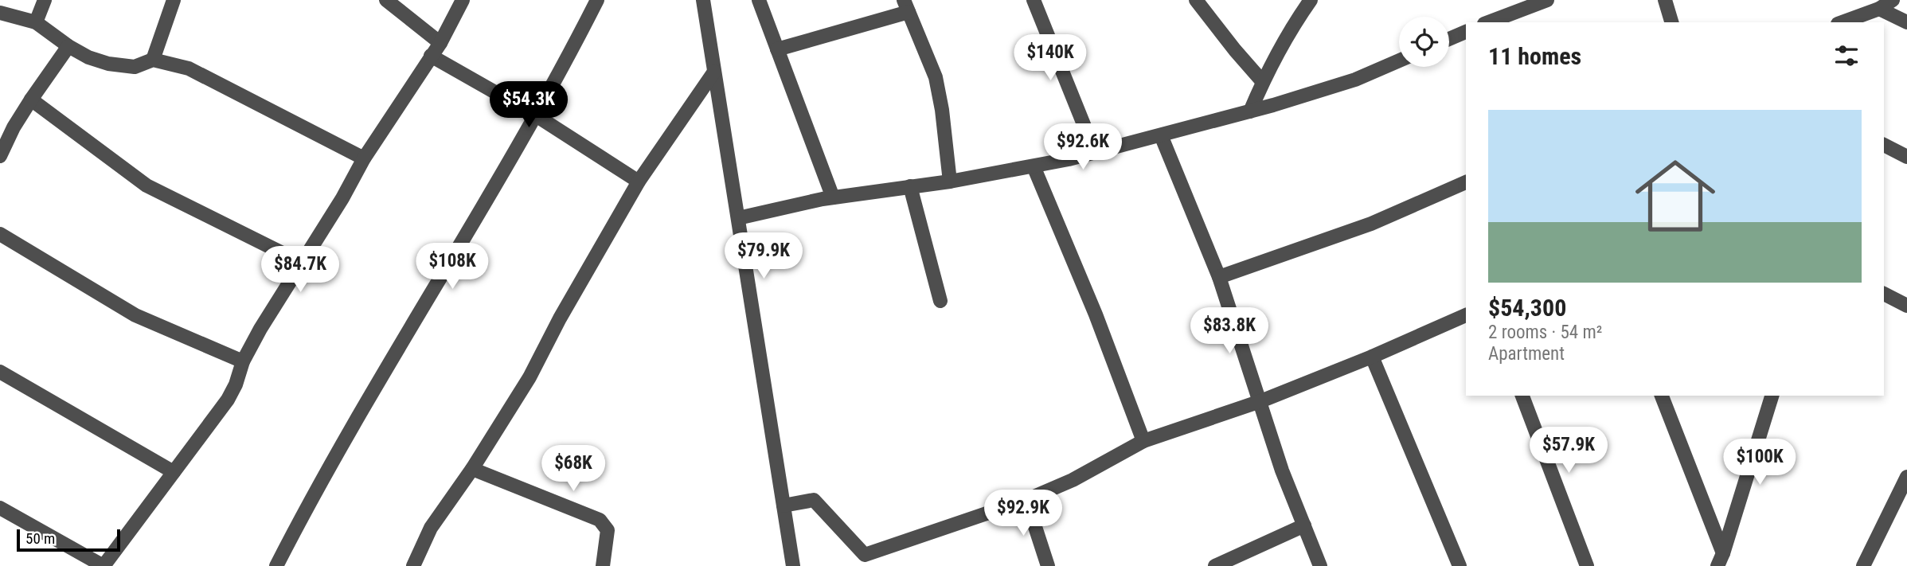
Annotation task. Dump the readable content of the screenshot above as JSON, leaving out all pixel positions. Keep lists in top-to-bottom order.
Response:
{
  "scale_bar": "50 m",
  "page": {
    "heading": "11 homes",
    "price": [
      "$140K",
      "$54.3K",
      "$92.6K",
      "$79.9K",
      "$108K",
      "$84.7K",
      "$83.8K",
      "$57.9K",
      "$100K",
      "$68K",
      "$92.9K"
    ],
    "list": [
      {
        "name": "$54,300",
        "note": "2 rooms · 54 m² · Apartment"
      }
    ],
    "scale": "50 m"
  }
}
